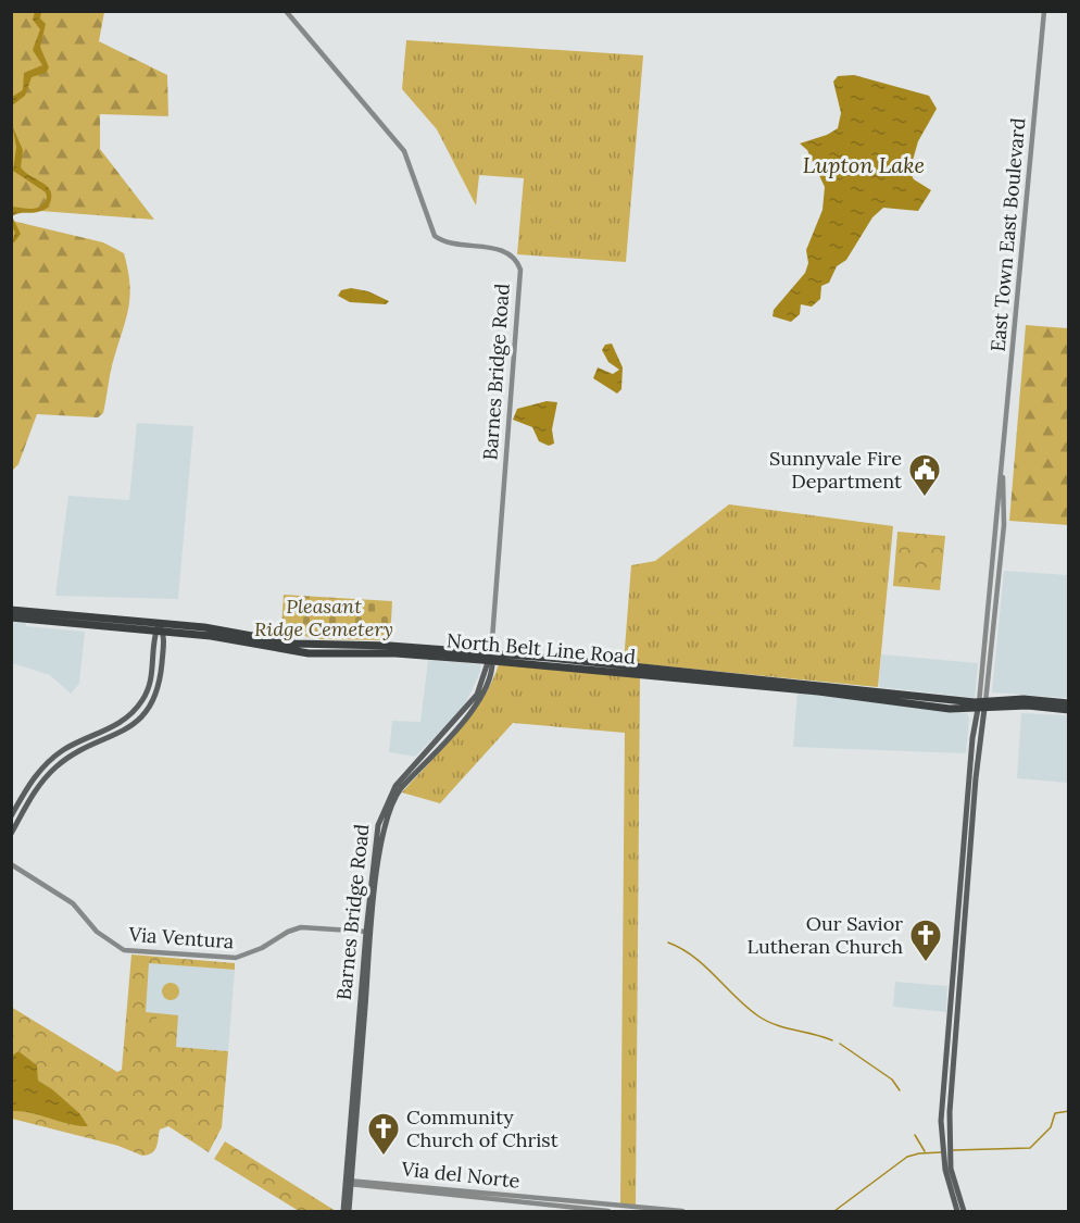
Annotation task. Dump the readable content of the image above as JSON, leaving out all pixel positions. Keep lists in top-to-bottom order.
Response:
{
  "streets": {
    "main road": ["Barnes Bridge Road", "North Belt Line Road"],
    "street": ["East Town East Boulevard", "Via Ventura", "Via del Norte"]
  },
  "crossings": [
    ["East Town East Boulevard", "North Belt Line Road"],
    ["Barnes Bridge Road", "North Belt Line Road"],
    ["Barnes Bridge Road", "Via Ventura"],
    ["Barnes Bridge Road", "Via del Norte"]
  ],
  "water": ["Lupton Lake"],
  "parks": ["Pleasant Ridge Cemetery"],
  "places": {
    "public building": ["Sunnyvale Fire Department"],
    "church": ["Our Savior Lutheran Church", "Community Church of Christ"]
  }
}
